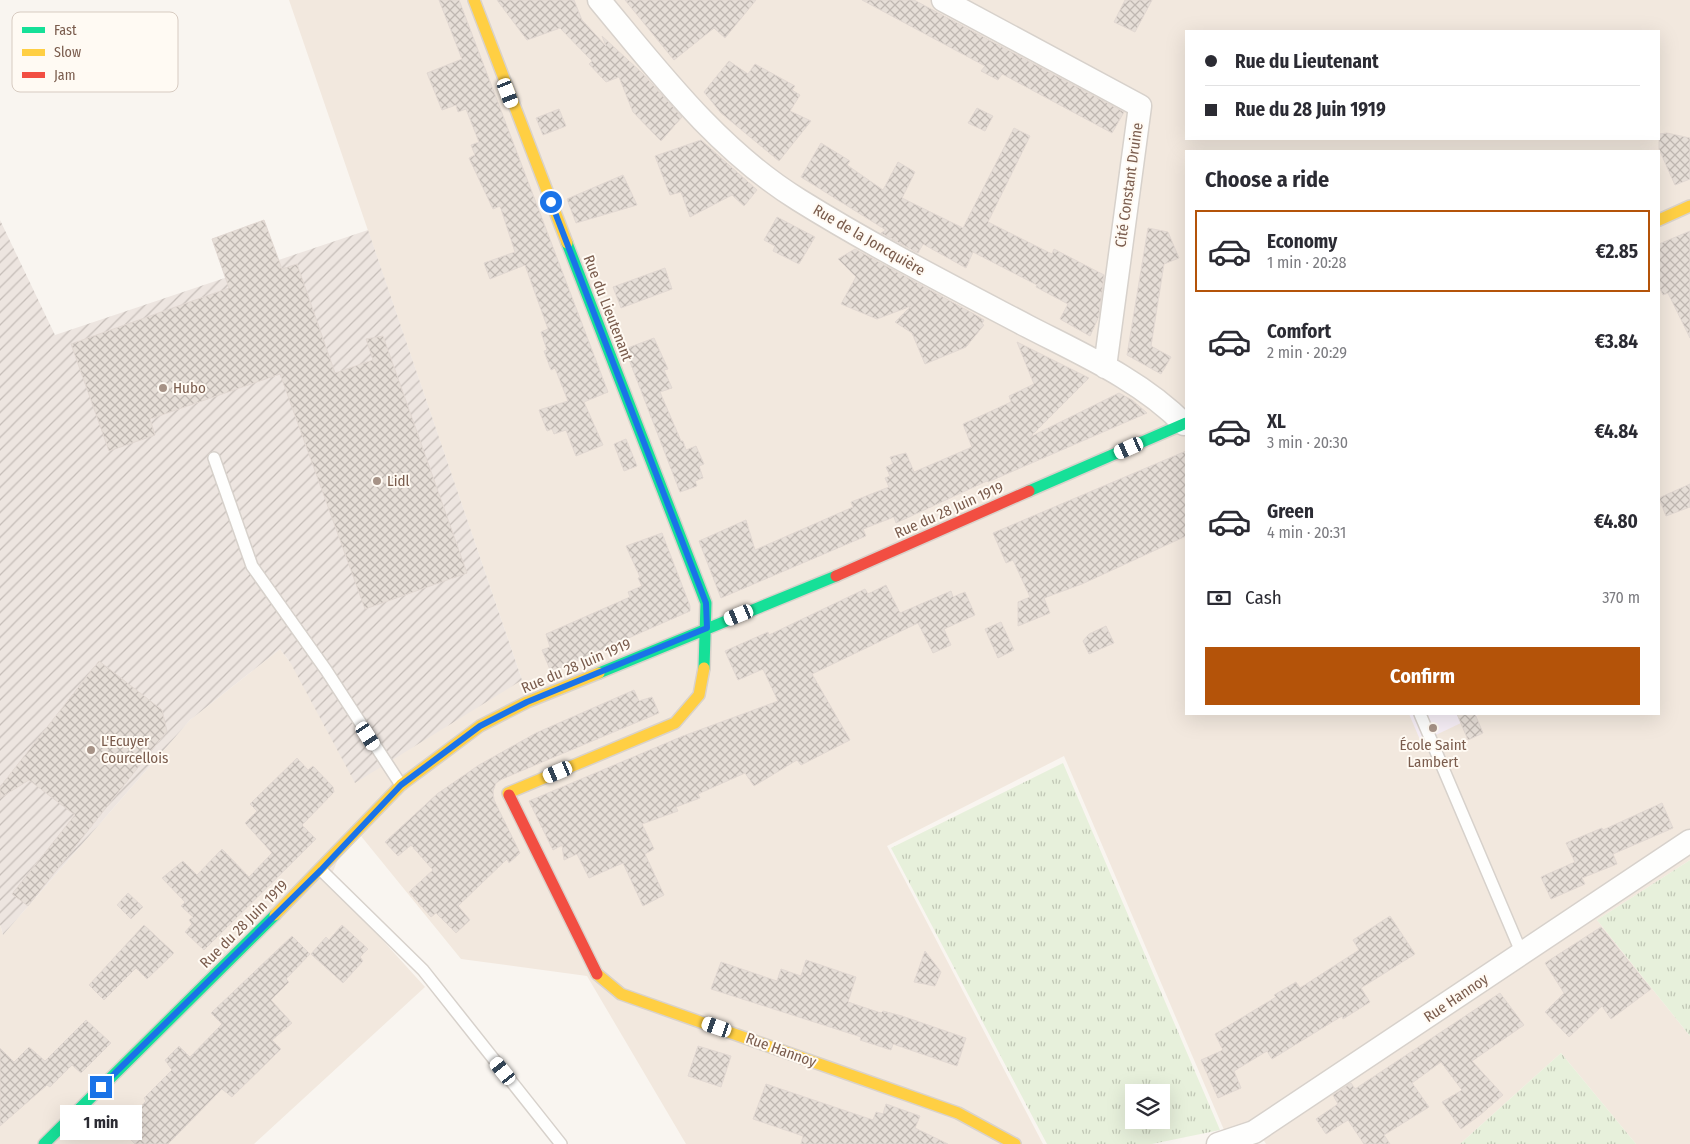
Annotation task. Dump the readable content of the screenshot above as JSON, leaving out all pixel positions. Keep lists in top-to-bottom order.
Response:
{
  "streets": {
    "street": [
      "Cité Constant Druine",
      "Rue de la Joncquière",
      "Rue du Lieutenant",
      "Rue du 28 Juin 1919",
      "Rue Hannoy"
    ]
  },
  "crossings": [
    ["Cité Constant Druine", "Rue de la Joncquière"],
    ["Rue de la Joncquière", "Rue du 28 Juin 1919"],
    ["Rue du Lieutenant", "Rue du 28 Juin 1919"],
    ["Rue du Lieutenant", "Rue Hannoy"]
  ],
  "places": [
    "Hubo",
    "Lidl",
    "École Saint Lambert",
    "L'Ecuyer Courcellois"
  ],
  "legend": ["Fast", "Slow", "Jam"],
  "page": {
    "banner": ["Rue du Lieutenant", "Rue du 28 Juin 1919"],
    "heading": "Choose a ride",
    "list": [
      {
        "name": "Economy",
        "note": "1 min · 20:28",
        "value": "€2.85"
      },
      {
        "name": "Comfort",
        "note": "2 min · 20:29",
        "value": "€3.84"
      },
      {
        "name": "XL",
        "note": "3 min · 20:30",
        "value": "€4.84"
      },
      {
        "name": "Green",
        "note": "4 min · 20:31",
        "value": "€4.80"
      }
    ],
    "pay": ["Cash", "370 m"],
    "buttons": "Confirm",
    "bubble": "1 min"
  }
}
